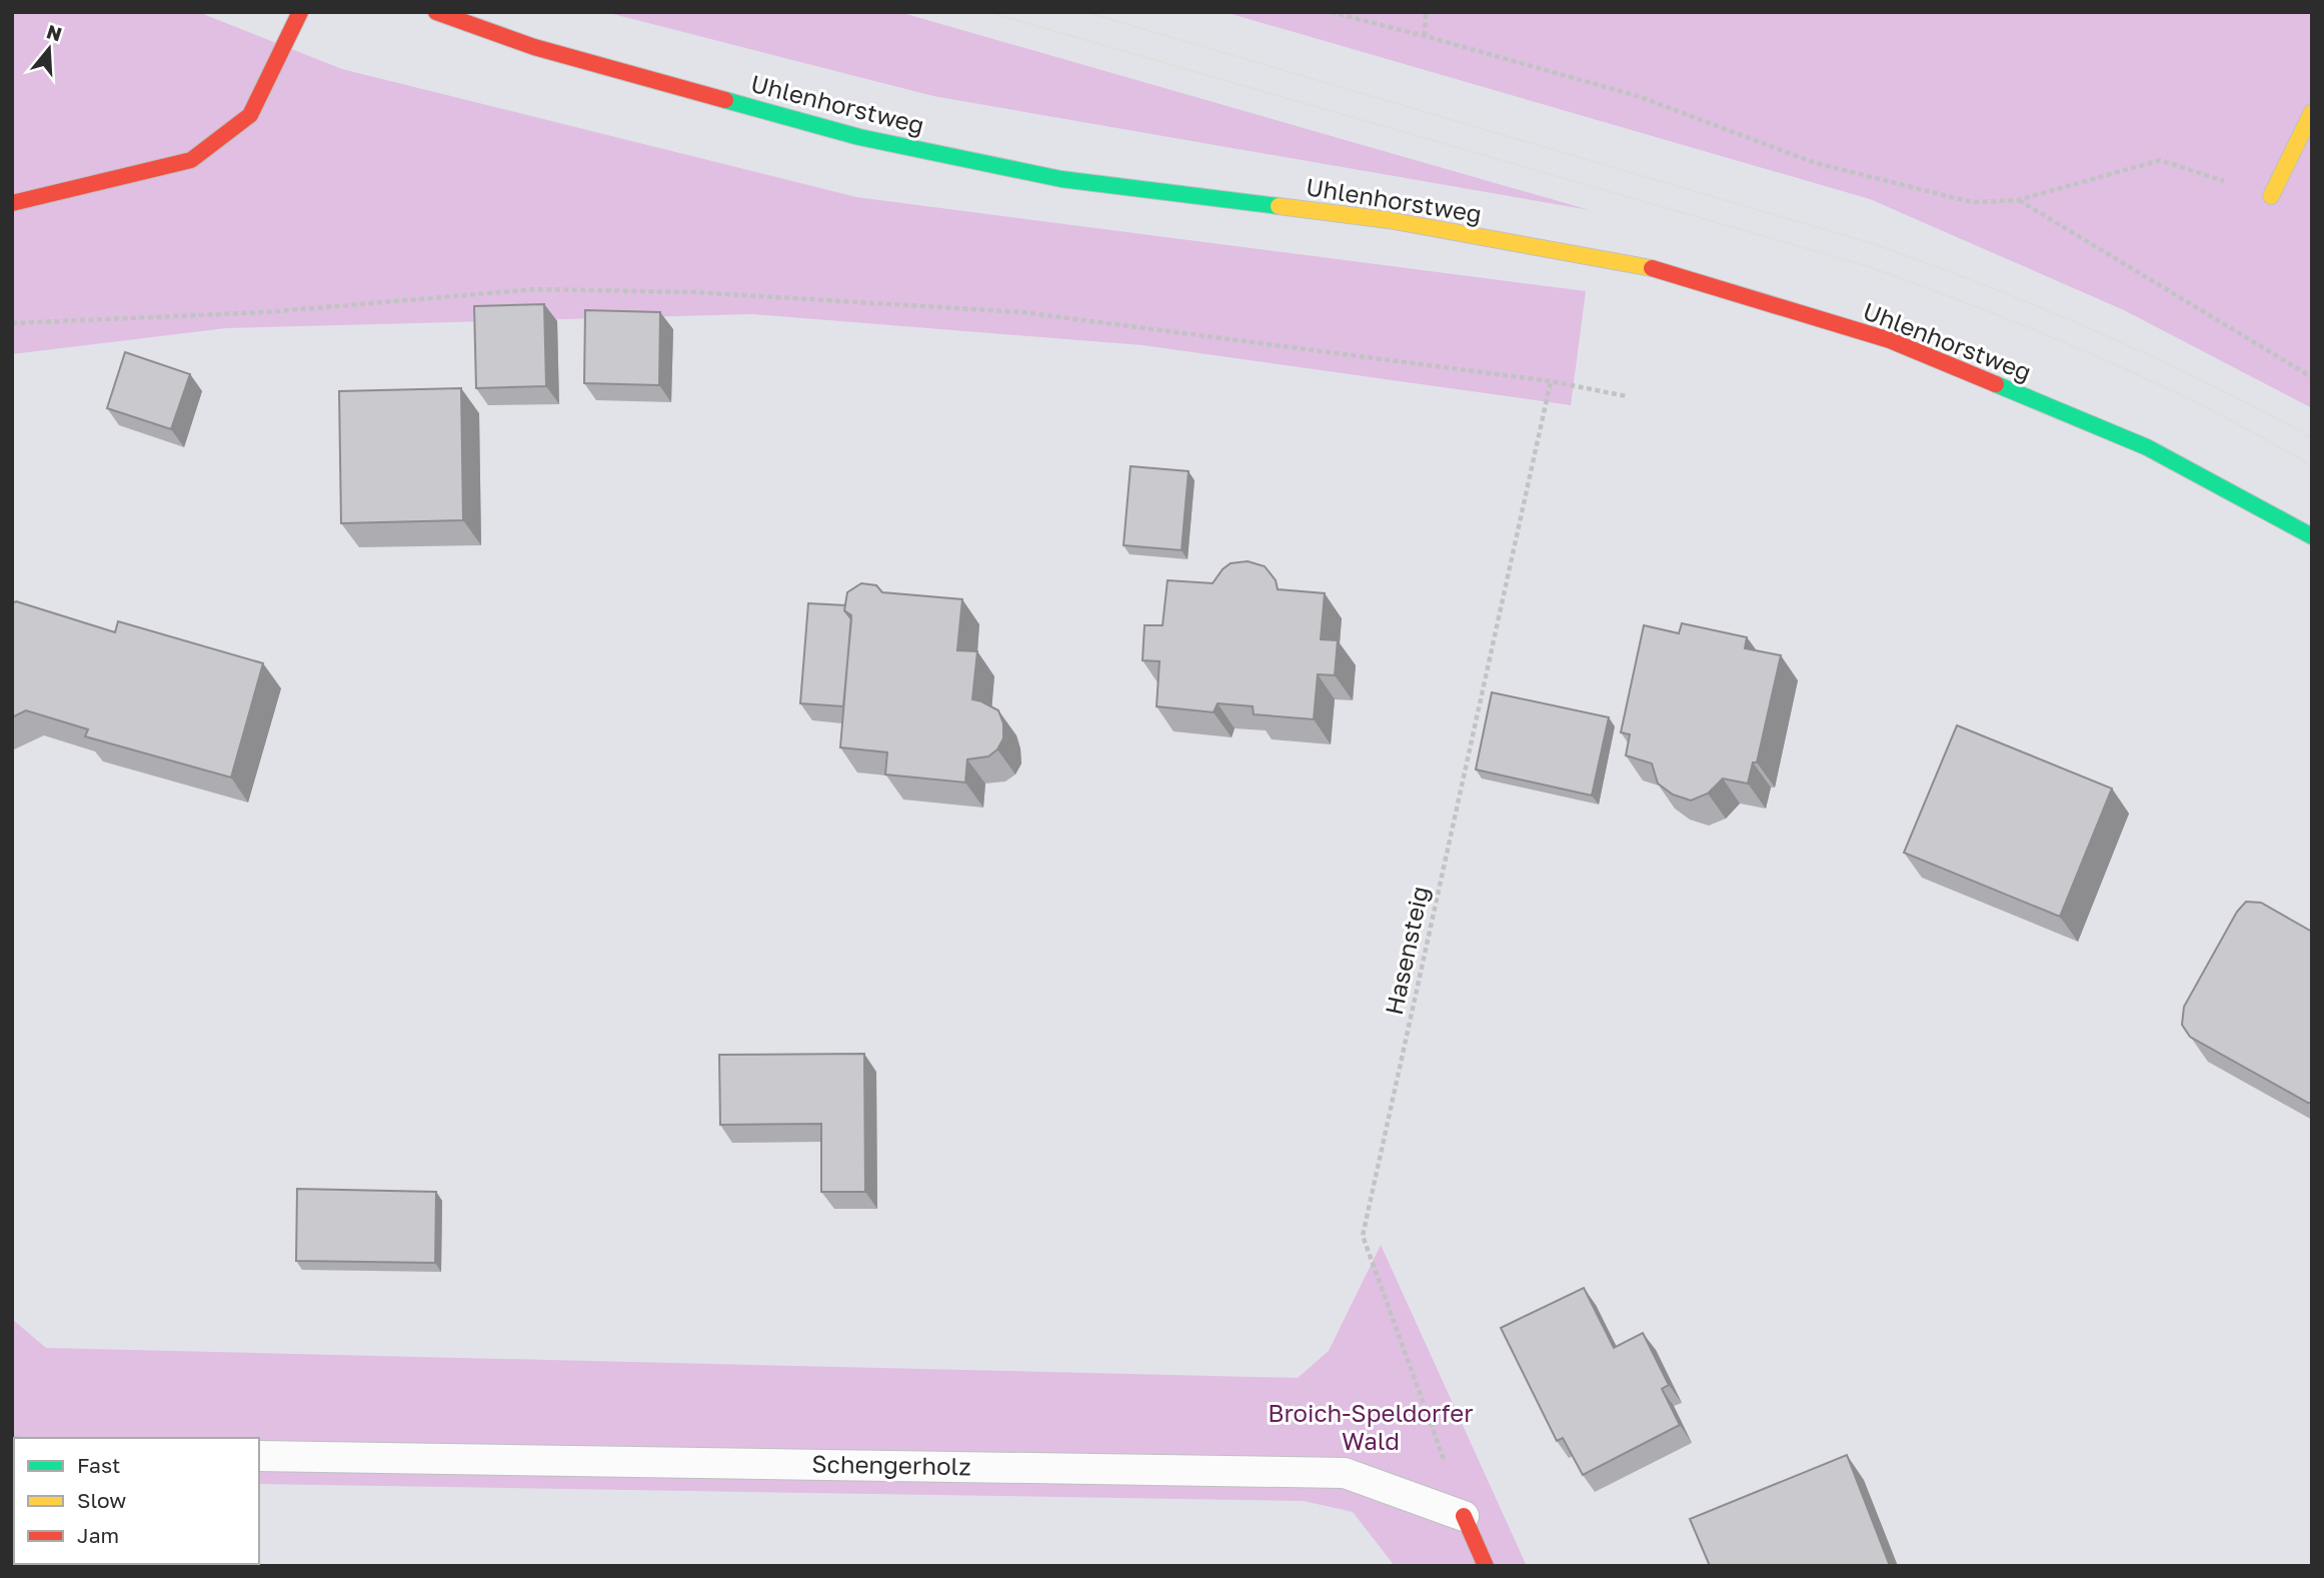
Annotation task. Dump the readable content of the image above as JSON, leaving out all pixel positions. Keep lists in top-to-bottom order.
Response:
{
  "streets": {
    "main road": ["Uhlenhorstweg"],
    "lane": ["Schengerholz"],
    "path": ["Hasensteig"]
  },
  "crossings": [
    ["Hasensteig", "Schengerholz"]
  ],
  "parks": ["Broich-Speldorfer Wald"],
  "legend": ["Fast", "Slow", "Jam"],
  "north": "top"
}
